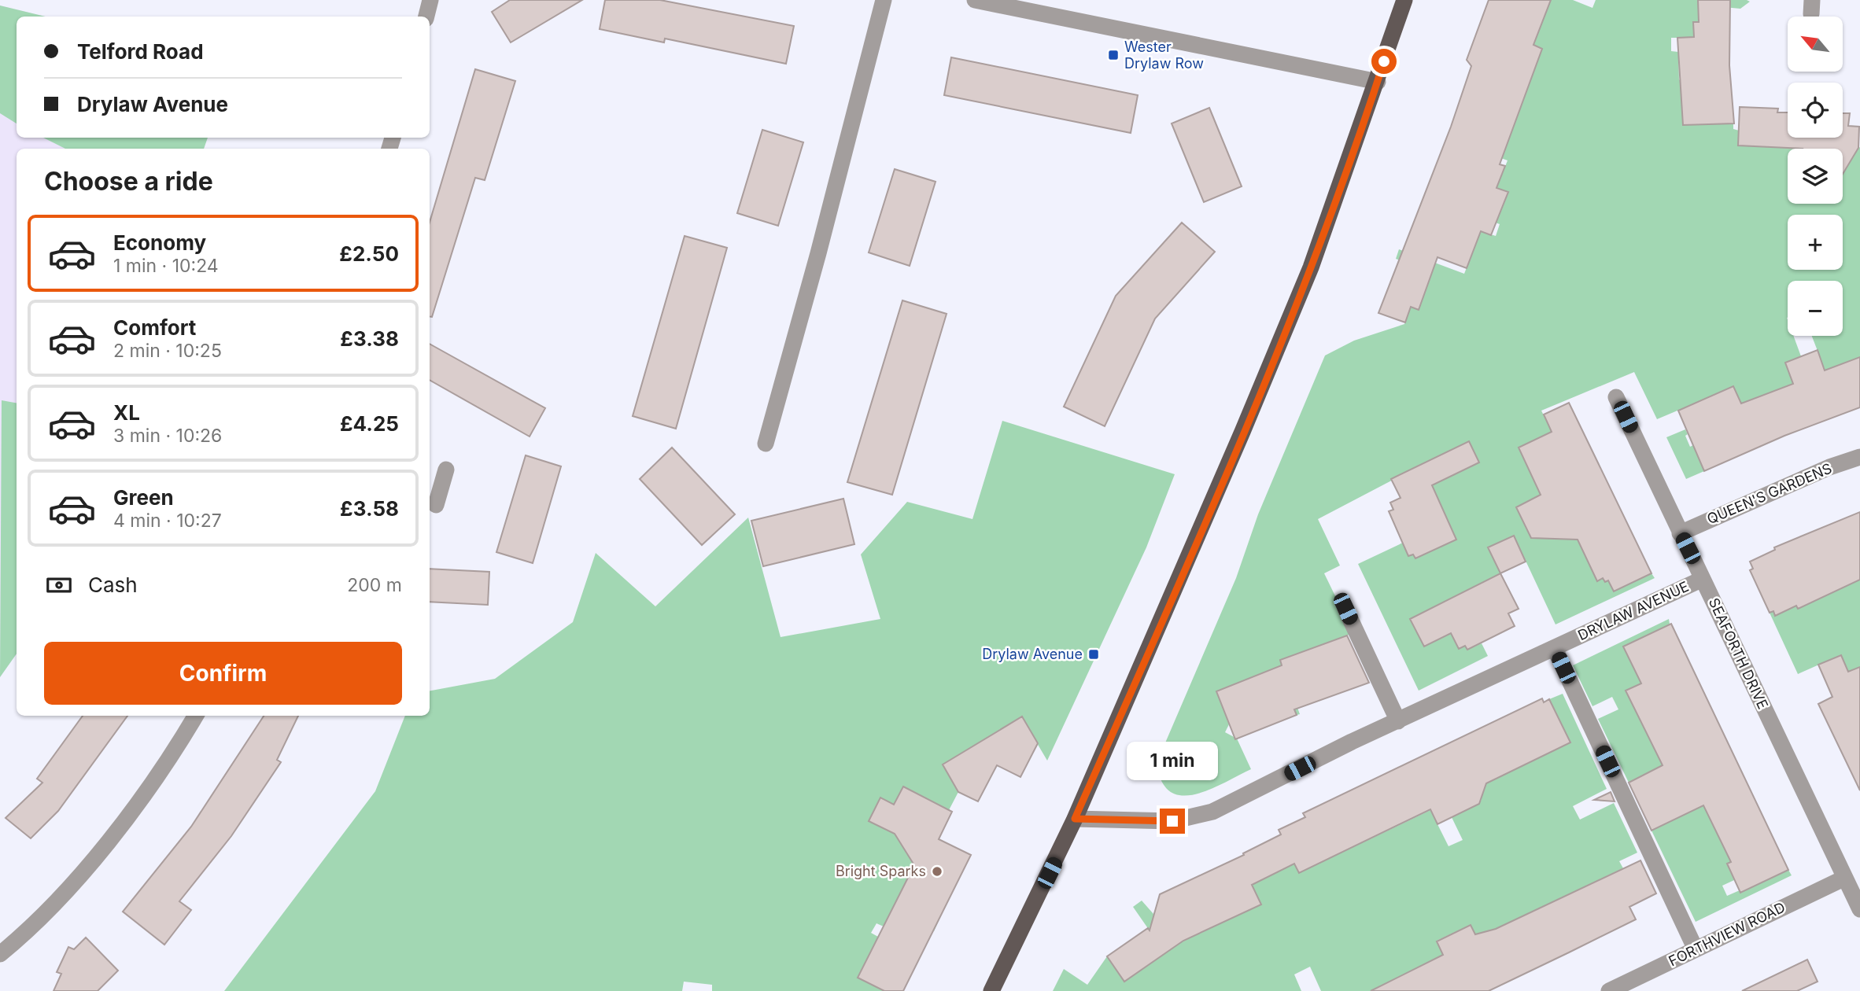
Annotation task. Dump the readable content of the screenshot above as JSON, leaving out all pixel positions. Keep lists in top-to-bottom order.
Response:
{
  "streets": {
    "street": [
      "QUEEN'S GARDENS",
      "DRYLAW AVENUE",
      "SEAFORTH DRIVE",
      "FORTHVIEW ROAD"
    ]
  },
  "crossings": [
    ["QUEEN'S GARDENS", "SEAFORTH DRIVE"],
    ["DRYLAW AVENUE", "SEAFORTH DRIVE"],
    ["SEAFORTH DRIVE", "FORTHVIEW ROAD"]
  ],
  "places": {
    "transit": ["Wester Drylaw Row", "Drylaw Avenue"],
    "other": ["Bright Sparks"]
  },
  "north": "top left",
  "page": {
    "map_buttons": ["+", "−"],
    "banner": ["Telford Road", "Drylaw Avenue"],
    "heading": "Choose a ride",
    "list": [
      {
        "name": "Economy",
        "note": "1 min · 10:24",
        "value": "£2.50"
      },
      {
        "name": "Comfort",
        "note": "2 min · 10:25",
        "value": "£3.38"
      },
      {
        "name": "XL",
        "note": "3 min · 10:26",
        "value": "£4.25"
      },
      {
        "name": "Green",
        "note": "4 min · 10:27",
        "value": "£3.58"
      }
    ],
    "pay": ["Cash", "200 m"],
    "buttons": "Confirm",
    "bubble": "1 min"
  }
}
